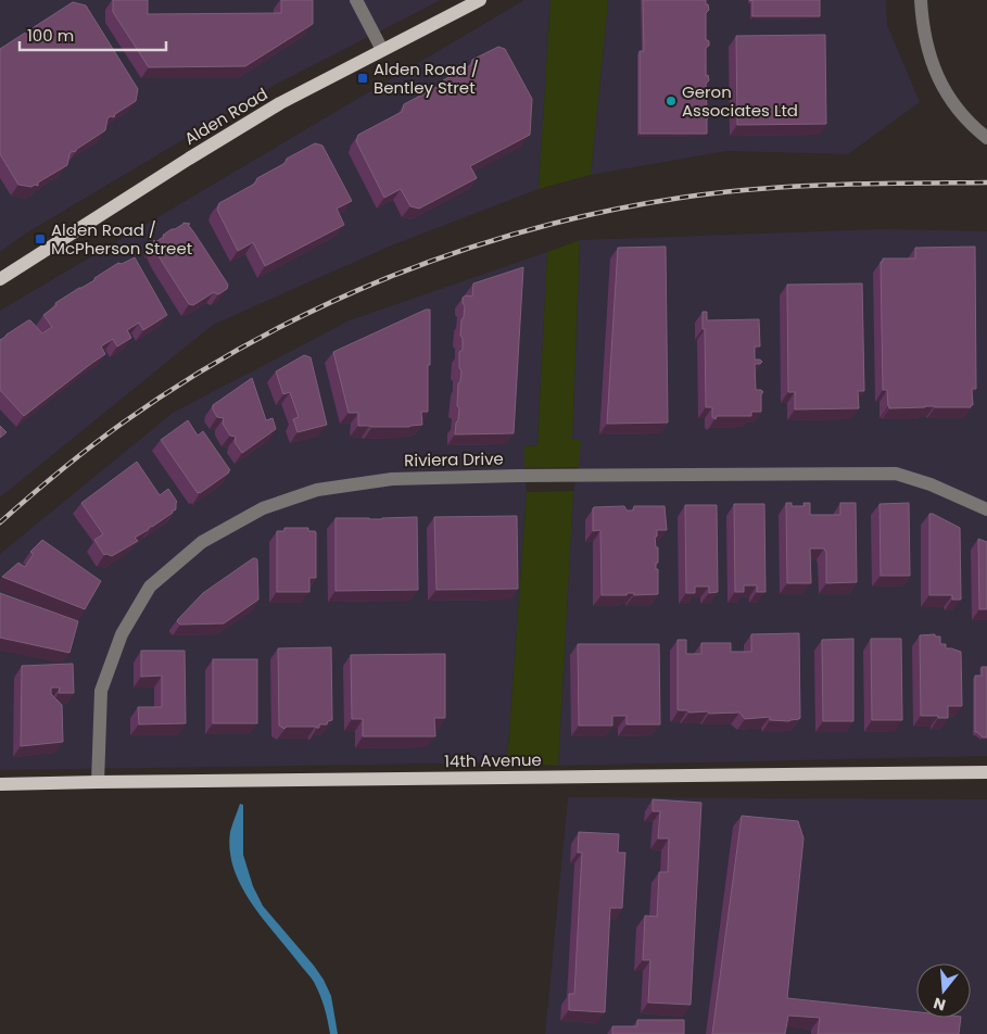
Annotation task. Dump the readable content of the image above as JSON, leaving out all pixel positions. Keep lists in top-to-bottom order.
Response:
{
  "streets": {
    "main road": ["Alden Road", "14th Avenue"],
    "street": ["Riviera Drive"]
  },
  "crossings": [
    ["Riviera Drive", "14th Avenue"]
  ],
  "places": {
    "transit": ["Alden Road / Bentley Stret", "Alden Road / McPherson Street"],
    "other": ["Geron Associates Ltd"]
  },
  "scale_bar": "100 m",
  "north": "bottom"
}
